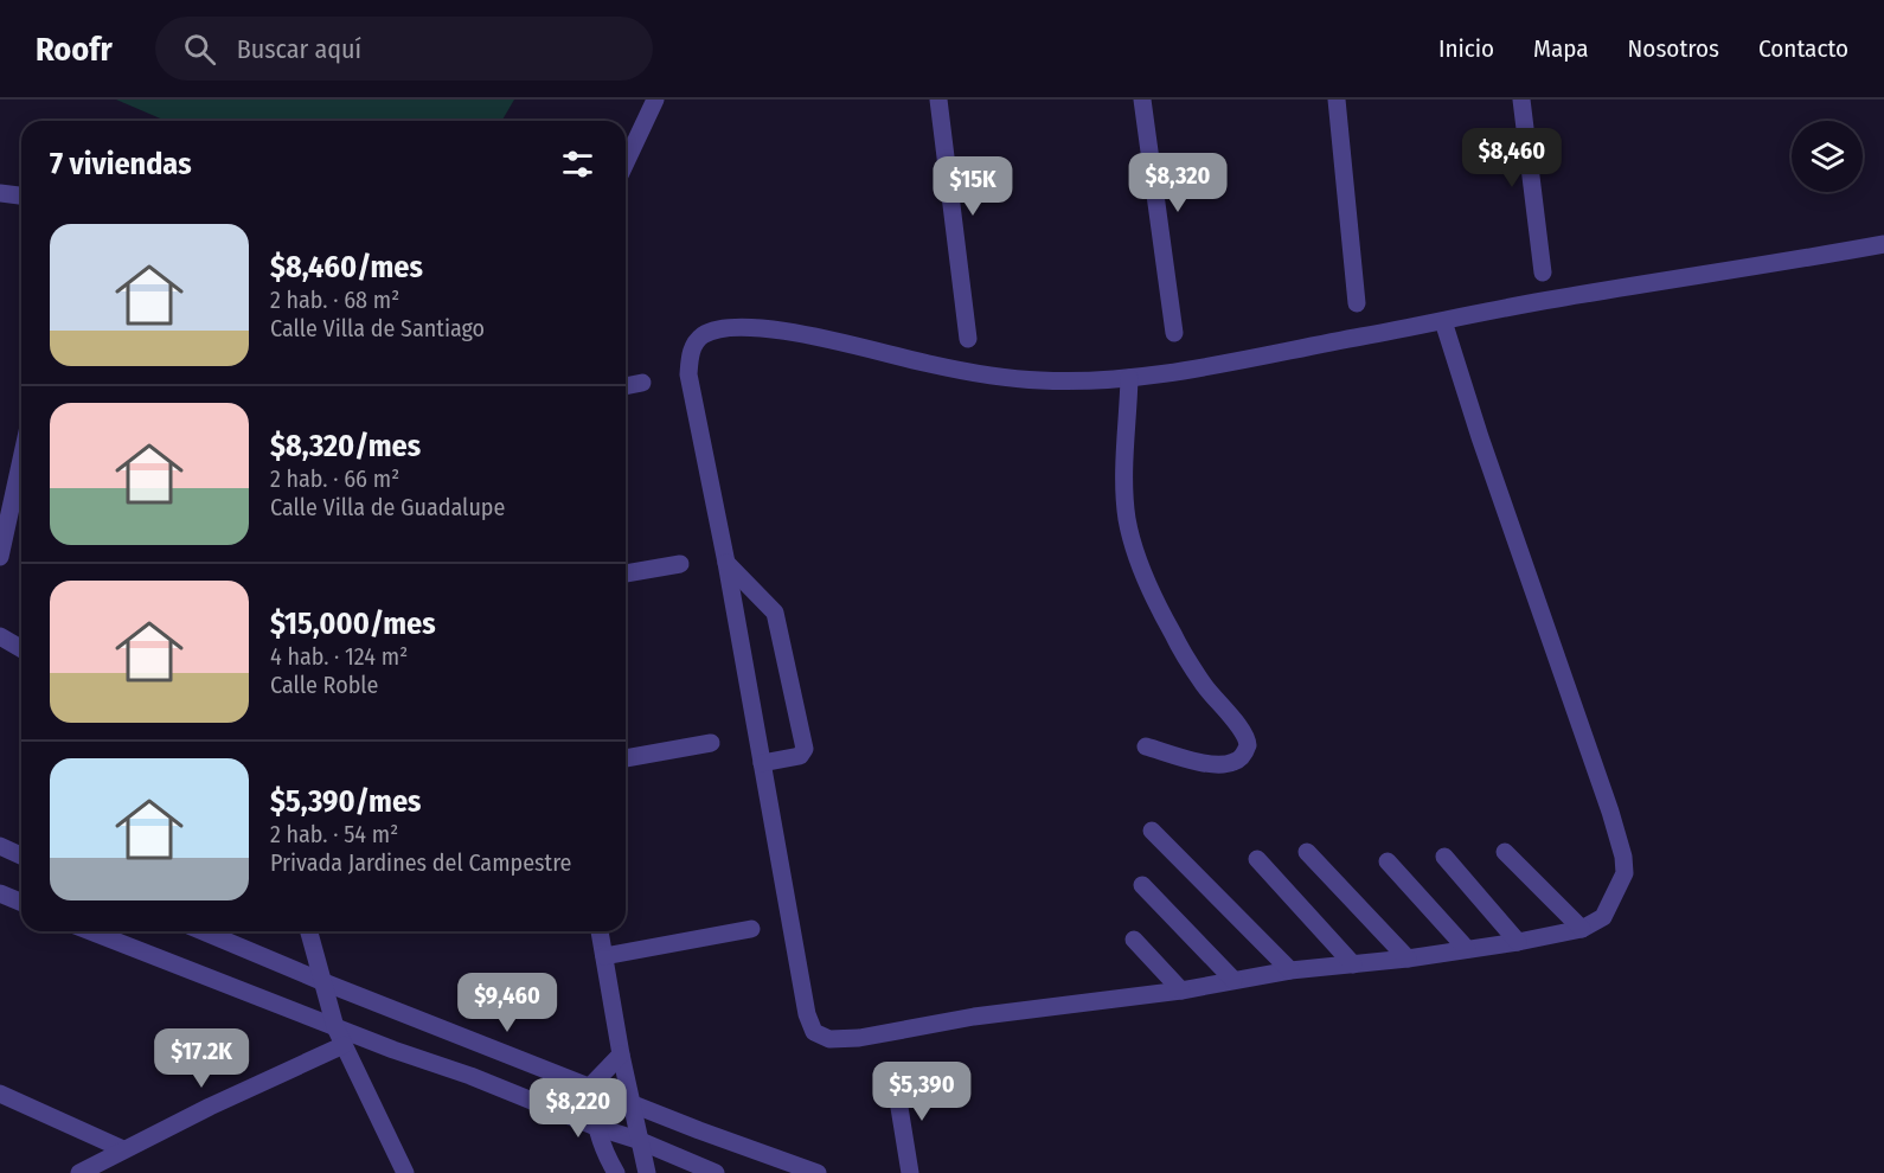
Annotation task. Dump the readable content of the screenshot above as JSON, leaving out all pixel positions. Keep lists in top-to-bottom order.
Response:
{
  "page": {
    "header": "Roofr",
    "search": "Buscar aquí",
    "nav": [
      "Inicio",
      "Mapa",
      "Nosotros",
      "Contacto"
    ],
    "heading": "7 viviendas",
    "price": [
      "$8,460",
      "$8,320",
      "$15K",
      "$9,460",
      "$17.2K",
      "$5,390",
      "$8,220"
    ],
    "list": [
      {
        "name": "$8,460/mes",
        "note": "2 hab. · 68 m² · Calle Villa de Santiago"
      },
      {
        "name": "$8,320/mes",
        "note": "2 hab. · 66 m² · Calle Villa de Guadalupe"
      },
      {
        "name": "$15,000/mes",
        "note": "4 hab. · 124 m² · Calle Roble"
      },
      {
        "name": "$5,390/mes",
        "note": "2 hab. · 54 m² · Privada Jardines del Campestre"
      }
    ]
  }
}
